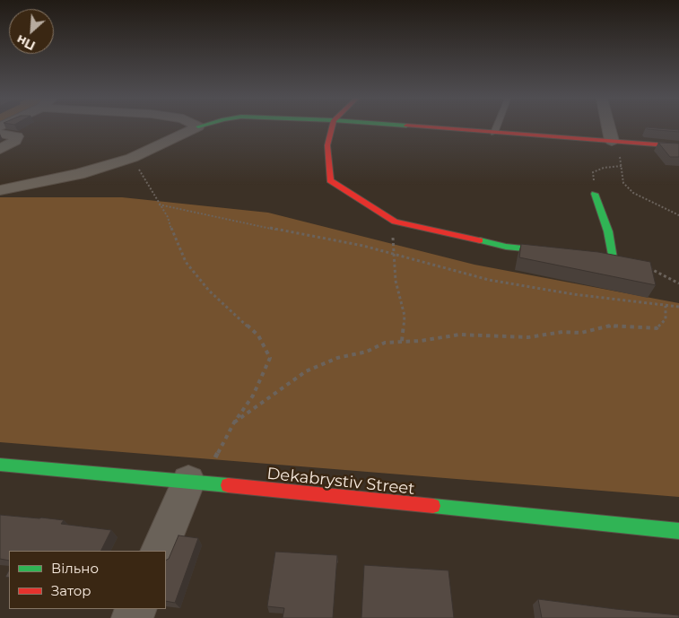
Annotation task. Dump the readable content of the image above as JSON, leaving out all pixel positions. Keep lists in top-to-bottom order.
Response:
{
  "streets": {
    "street": ["Dekabrystiv Street"]
  },
  "legend": ["Вільно", "Затор"],
  "north": "bottom left"
}
